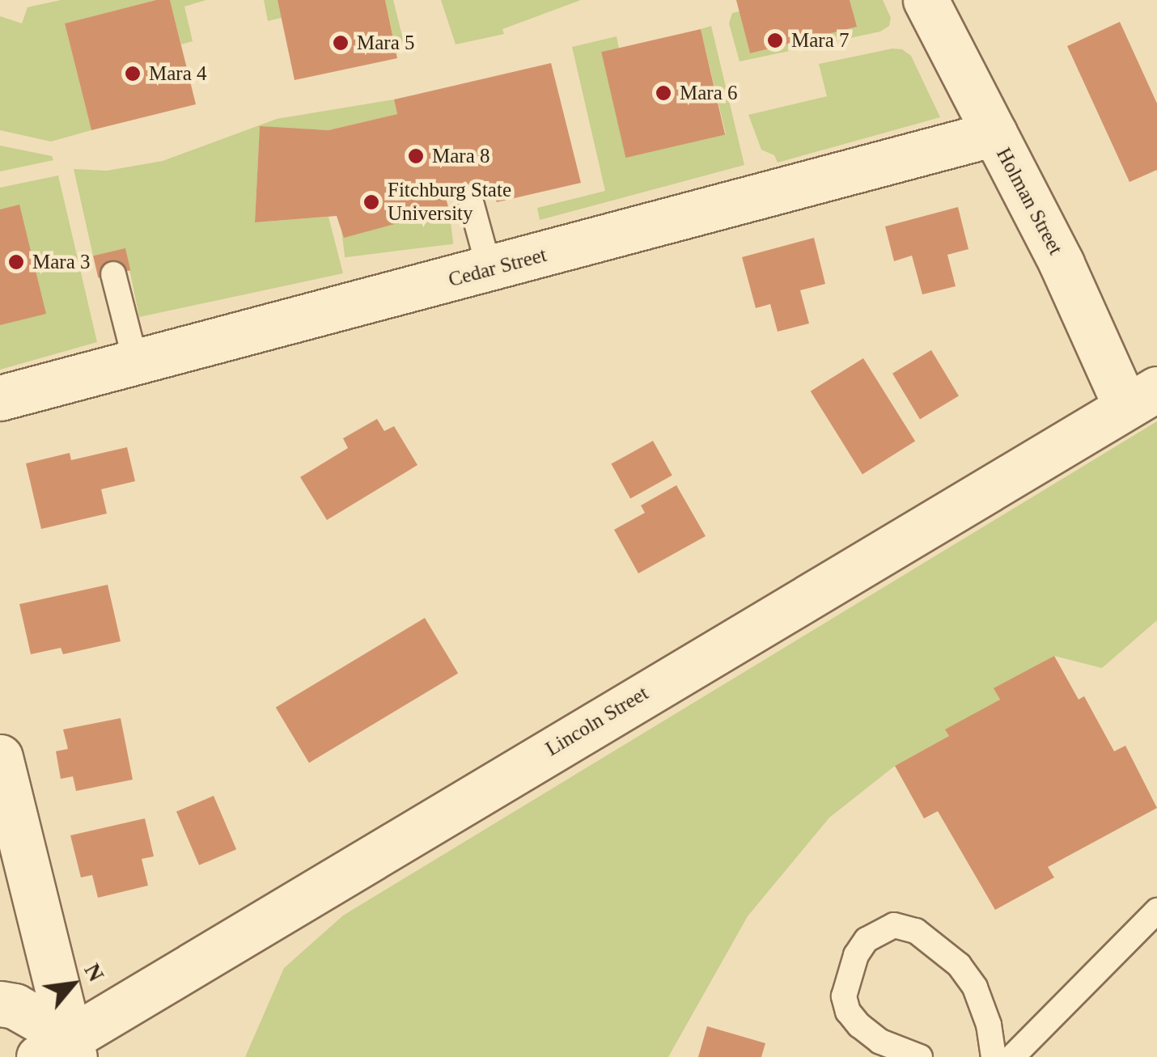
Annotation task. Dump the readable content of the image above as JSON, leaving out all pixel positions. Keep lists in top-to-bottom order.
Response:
{
  "streets": {
    "street": ["Holman Street", "Cedar Street", "Lincoln Street"]
  },
  "crossings": [
    ["Holman Street", "Cedar Street"],
    ["Holman Street", "Lincoln Street"]
  ],
  "places": [
    "Mara 7",
    "Mara 5",
    "Mara 4",
    "Mara 6",
    "Mara 8",
    "Fitchburg State University",
    "Mara 3"
  ],
  "north": "top right"
}
